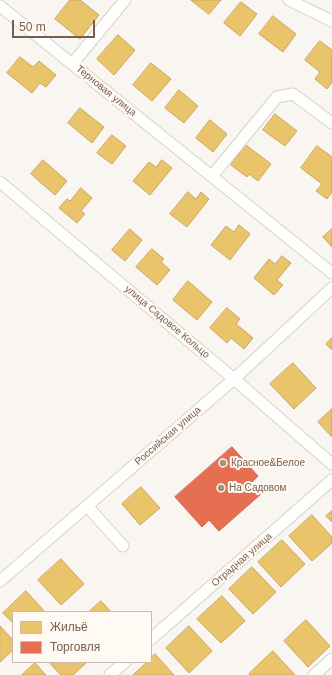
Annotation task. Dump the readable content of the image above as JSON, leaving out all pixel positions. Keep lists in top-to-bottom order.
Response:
{
  "streets": {
    "street": [
      "Терновая улица",
      "улица Садовое Кольцо",
      "Российская улица",
      "Отрадная улица"
    ]
  },
  "crossings": [
    ["улица Садовое Кольцо", "Российская улица"]
  ],
  "places": ["Красное&Белое", "На Садовом"],
  "legend": ["Жильё", "Торговля"],
  "scale_bar": "50 m"
}
